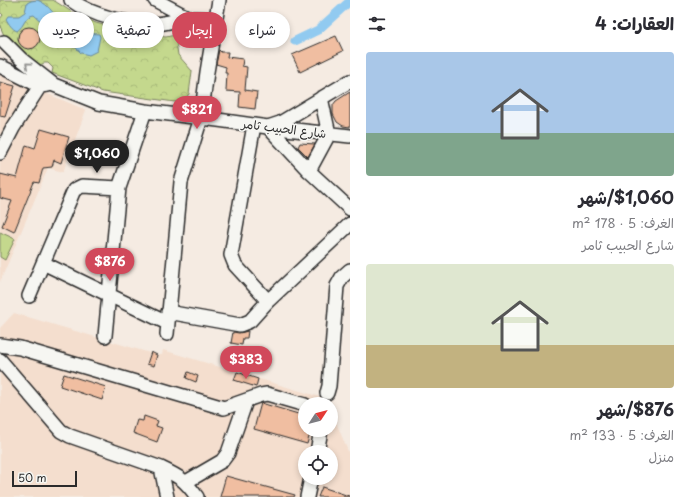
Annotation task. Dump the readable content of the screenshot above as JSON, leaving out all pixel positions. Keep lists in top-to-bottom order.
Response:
{
  "streets": {
    "street": ["شارع الحبيب ثامر"]
  },
  "scale_bar": "50 m",
  "north": "top right",
  "page": {
    "heading": "العقارات: 4",
    "chip": [
      "شراء",
      "إيجار",
      "تصفية",
      "جديد"
    ],
    "list": [
      {
        "name": "$1,060/شهر",
        "note": "الغرف: 5 · 178 m² · شارع الحبيب ثامر"
      },
      {
        "name": "$876/شهر",
        "note": "الغرف: 5 · 133 m² · منزل"
      }
    ],
    "price": [
      "$821",
      "$1,060",
      "$876",
      "$383"
    ],
    "scale": "50 m"
  }
}
